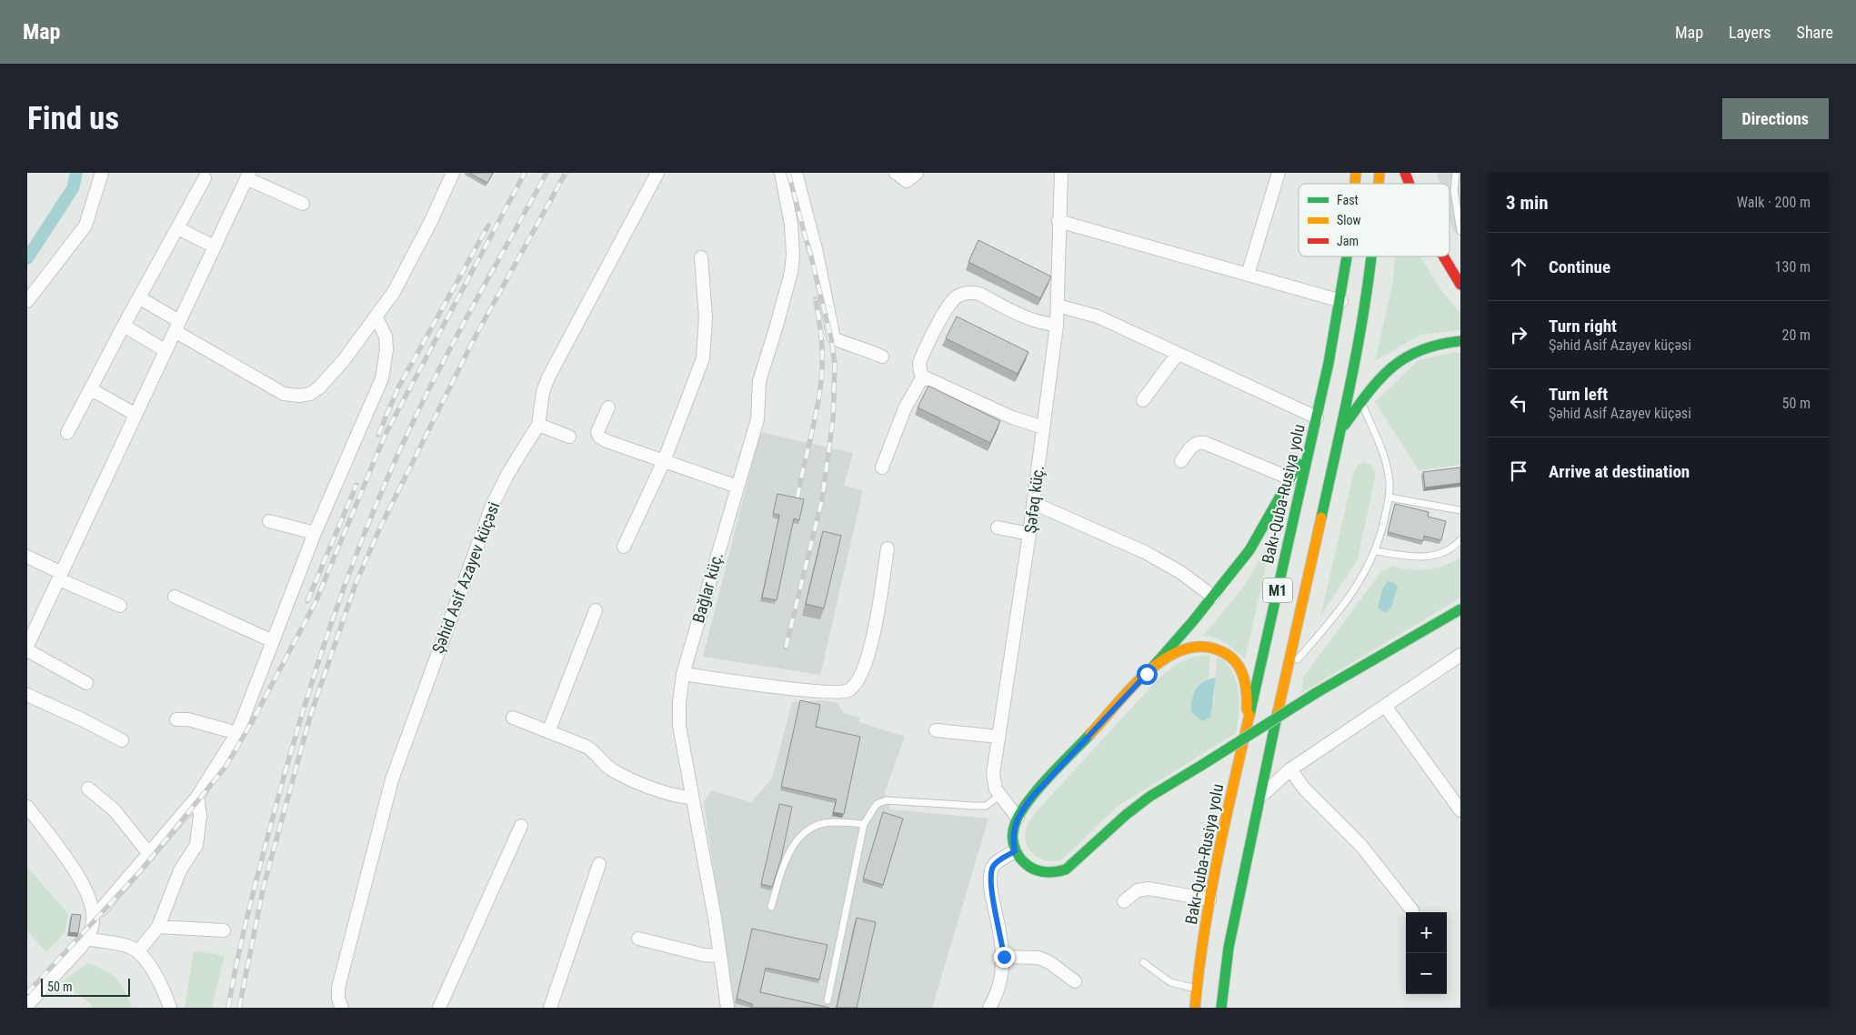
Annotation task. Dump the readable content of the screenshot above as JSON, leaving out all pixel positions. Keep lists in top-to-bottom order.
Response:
{
  "streets": {
    "main road": ["Bakı-Quba-Rusiya yolu", "M1"],
    "street": ["Şəfəq küç.", "Şəhid Asif Azayev küçəsi", "Bağlar küç."]
  },
  "legend": ["Fast", "Slow", "Jam"],
  "scale_bar": "50 m",
  "page": {
    "header": "Map",
    "nav": ["Map", "Layers", "Share"],
    "buttons": "Directions",
    "title": "Find us",
    "heading": ["3 min", "Walk · 200 m"],
    "list": [
      ["Continue", "130 m"],
      ["Turn right", "Şəhid Asif Azayev küçəsi", "20 m"],
      ["Turn left", "Şəhid Asif Azayev küçəsi", "50 m"],
      "Arrive at destination"
    ],
    "map_buttons": ["+", "−"],
    "scale": "50 m"
  }
}
